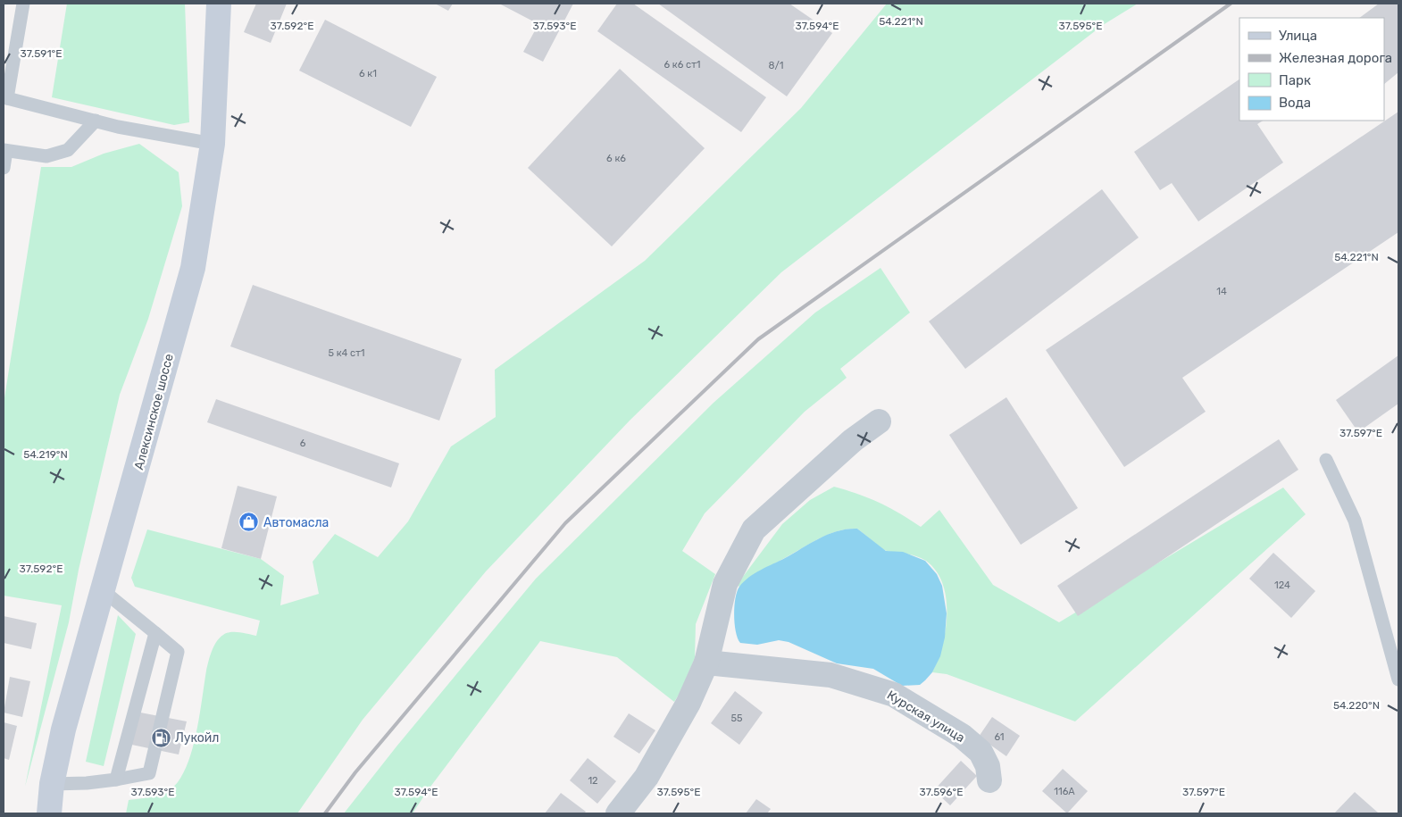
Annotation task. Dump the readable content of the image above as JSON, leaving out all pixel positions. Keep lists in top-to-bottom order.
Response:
{
  "streets": {
    "main road": ["Алексинское шоссе"],
    "street": ["Курская улица"]
  },
  "places": {
    "shop": ["Автомасла"],
    "fuel station": ["Лукойл"]
  },
  "house_numbers": [
    "6 к6 ст1",
    "8/1",
    "6 к1",
    "6 к6",
    "14",
    "5 к4 ст1",
    "6",
    "124",
    "55",
    "61",
    "12",
    "116А"
  ],
  "legend": [
    "Улица",
    "Железная дорога",
    "Парк",
    "Вода"
  ],
  "coordinates": [
    "54.221°N",
    "37.592°E",
    "37.593°E",
    "37.594°E",
    "37.595°E",
    "37.591°E",
    "37.597°E",
    "54.219°N",
    "54.220°N",
    "37.596°E"
  ]
}
